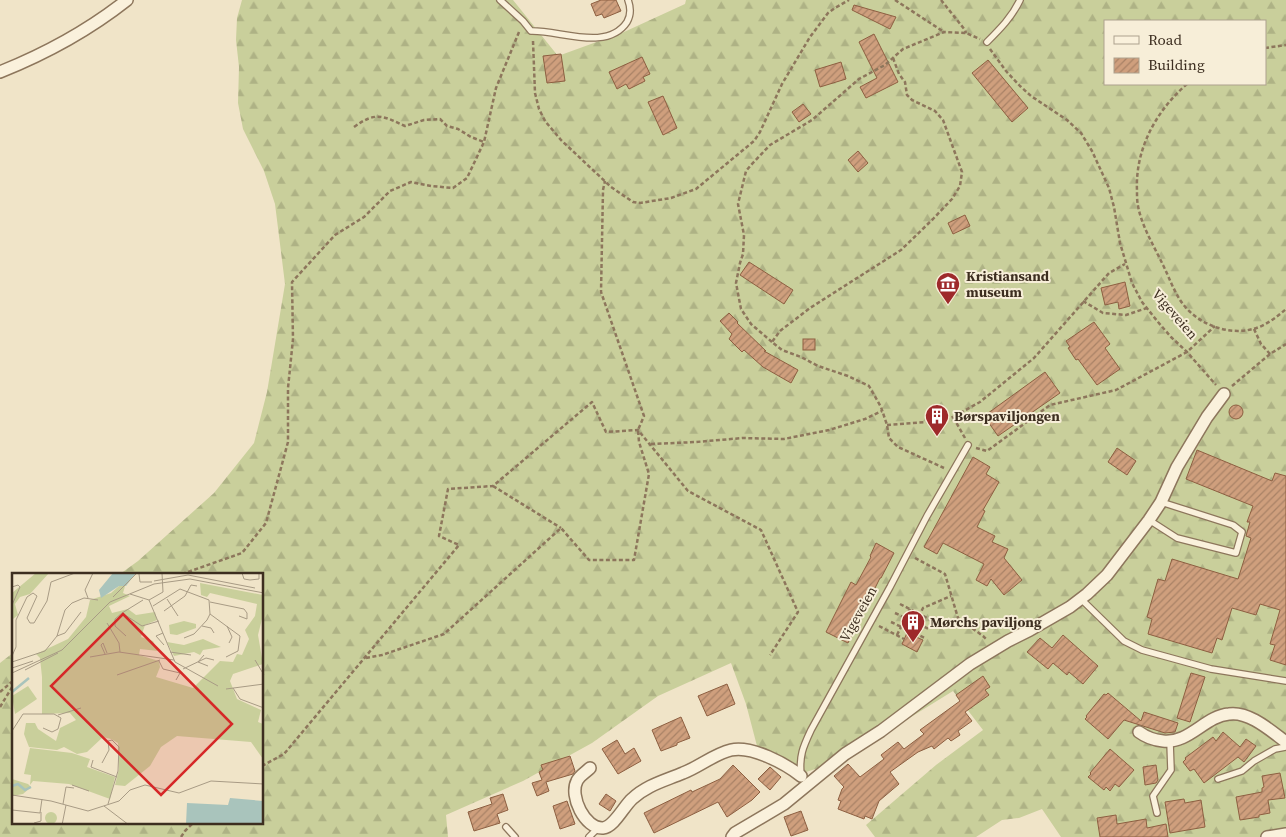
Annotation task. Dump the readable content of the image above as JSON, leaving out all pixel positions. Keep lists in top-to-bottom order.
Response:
{
  "streets": {
    "lane": ["Vigeveien"]
  },
  "places": {
    "museum": ["Kristiansand museum"],
    "building": ["Børspaviljongen", "Mørchs paviljong"]
  },
  "legend": ["Road", "Building"]
}
